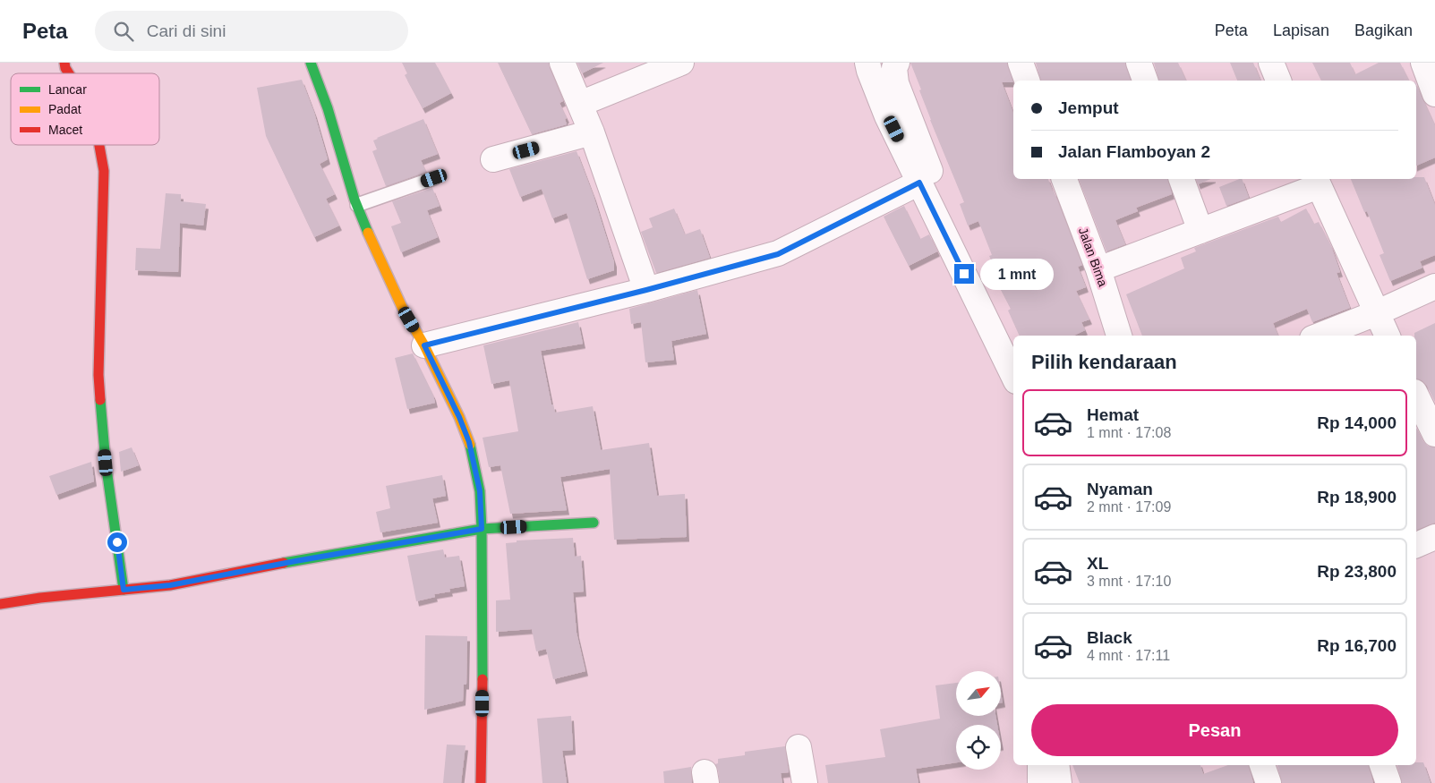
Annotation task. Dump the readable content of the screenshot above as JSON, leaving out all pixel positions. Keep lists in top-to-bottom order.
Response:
{
  "streets": {
    "street": ["Jalan Bima"]
  },
  "legend": ["Lancar", "Padat", "Macet"],
  "north": "top right",
  "page": {
    "header": "Peta",
    "search": "Cari di sini",
    "nav": ["Peta", "Lapisan", "Bagikan"],
    "banner": ["Jemput", "Jalan Flamboyan 2"],
    "bubble": "1 mnt",
    "heading": "Pilih kendaraan",
    "list": [
      {
        "name": "Hemat",
        "note": "1 mnt · 17:08",
        "value": "Rp 14,000"
      },
      {
        "name": "Nyaman",
        "note": "2 mnt · 17:09",
        "value": "Rp 18,900"
      },
      {
        "name": "XL",
        "note": "3 mnt · 17:10",
        "value": "Rp 23,800"
      },
      {
        "name": "Black",
        "note": "4 mnt · 17:11",
        "value": "Rp 16,700"
      }
    ],
    "buttons": "Pesan"
  }
}
